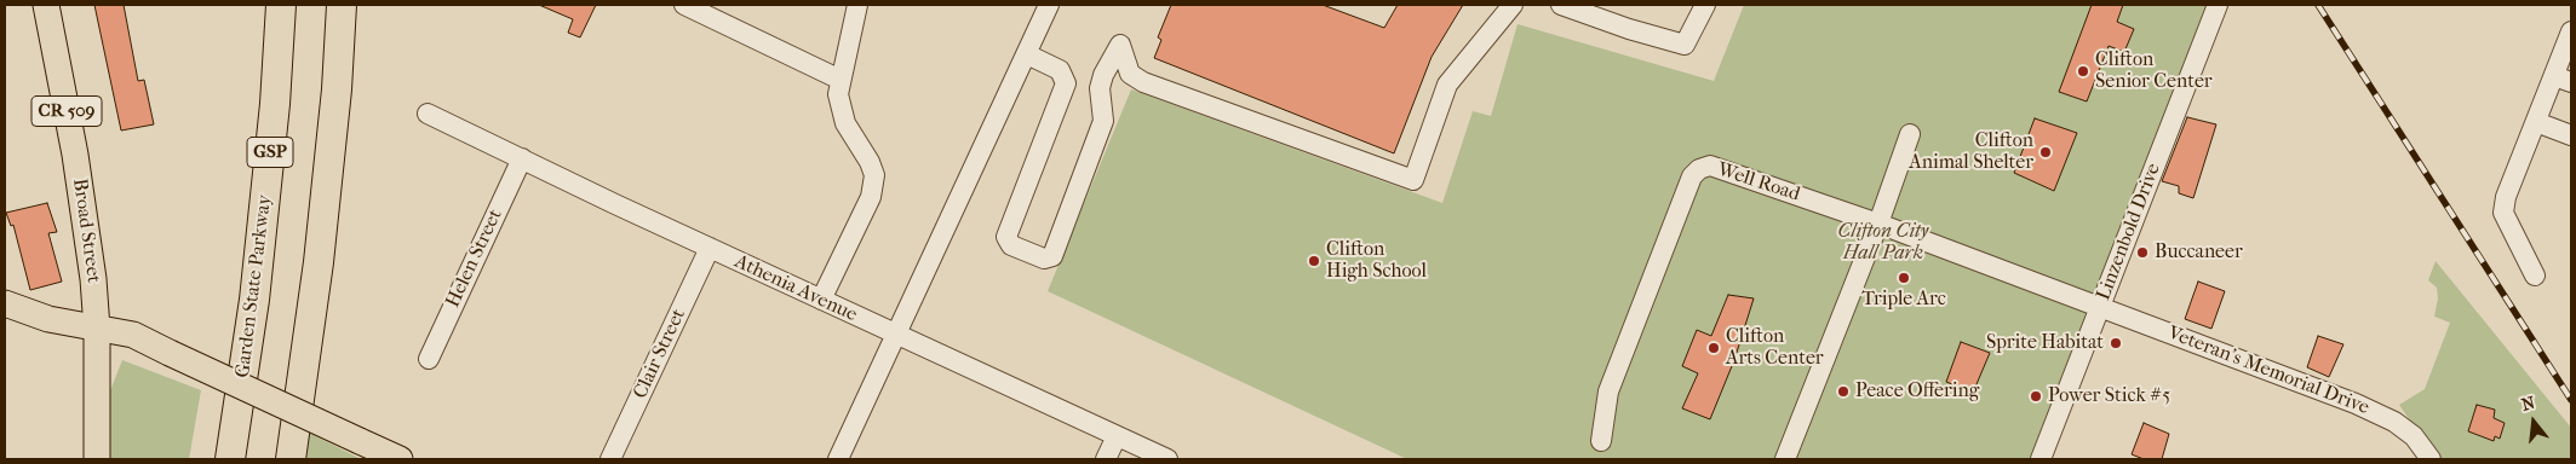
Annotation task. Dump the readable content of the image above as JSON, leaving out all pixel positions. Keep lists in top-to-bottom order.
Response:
{
  "streets": {
    "highway": ["GSP", "Garden State Parkway"],
    "main road": ["CR 509", "Broad Street"],
    "street": [
      "Well Road",
      "Linzenbold Drive",
      "Helen Street",
      "Athenia Avenue",
      "Clair Street",
      "Veteran's Memorial Drive"
    ]
  },
  "crossings": [
    ["Well Road", "Linzenbold Drive"],
    ["Well Road", "Veteran's Memorial Drive"],
    ["Linzenbold Drive", "Veteran's Memorial Drive"],
    ["Helen Street", "Athenia Avenue"],
    ["Athenia Avenue", "Clair Street"]
  ],
  "parks": ["Clifton City Hall Park"],
  "places": [
    "Clifton Senior Center",
    "Clifton Animal Shelter",
    "Buccaneer",
    "Clifton High School",
    "Triple Arc",
    "Sprite Habitat",
    "Clifton Arts Center",
    "Peace Offering",
    "Power Stick #5"
  ],
  "north": "top"
}
